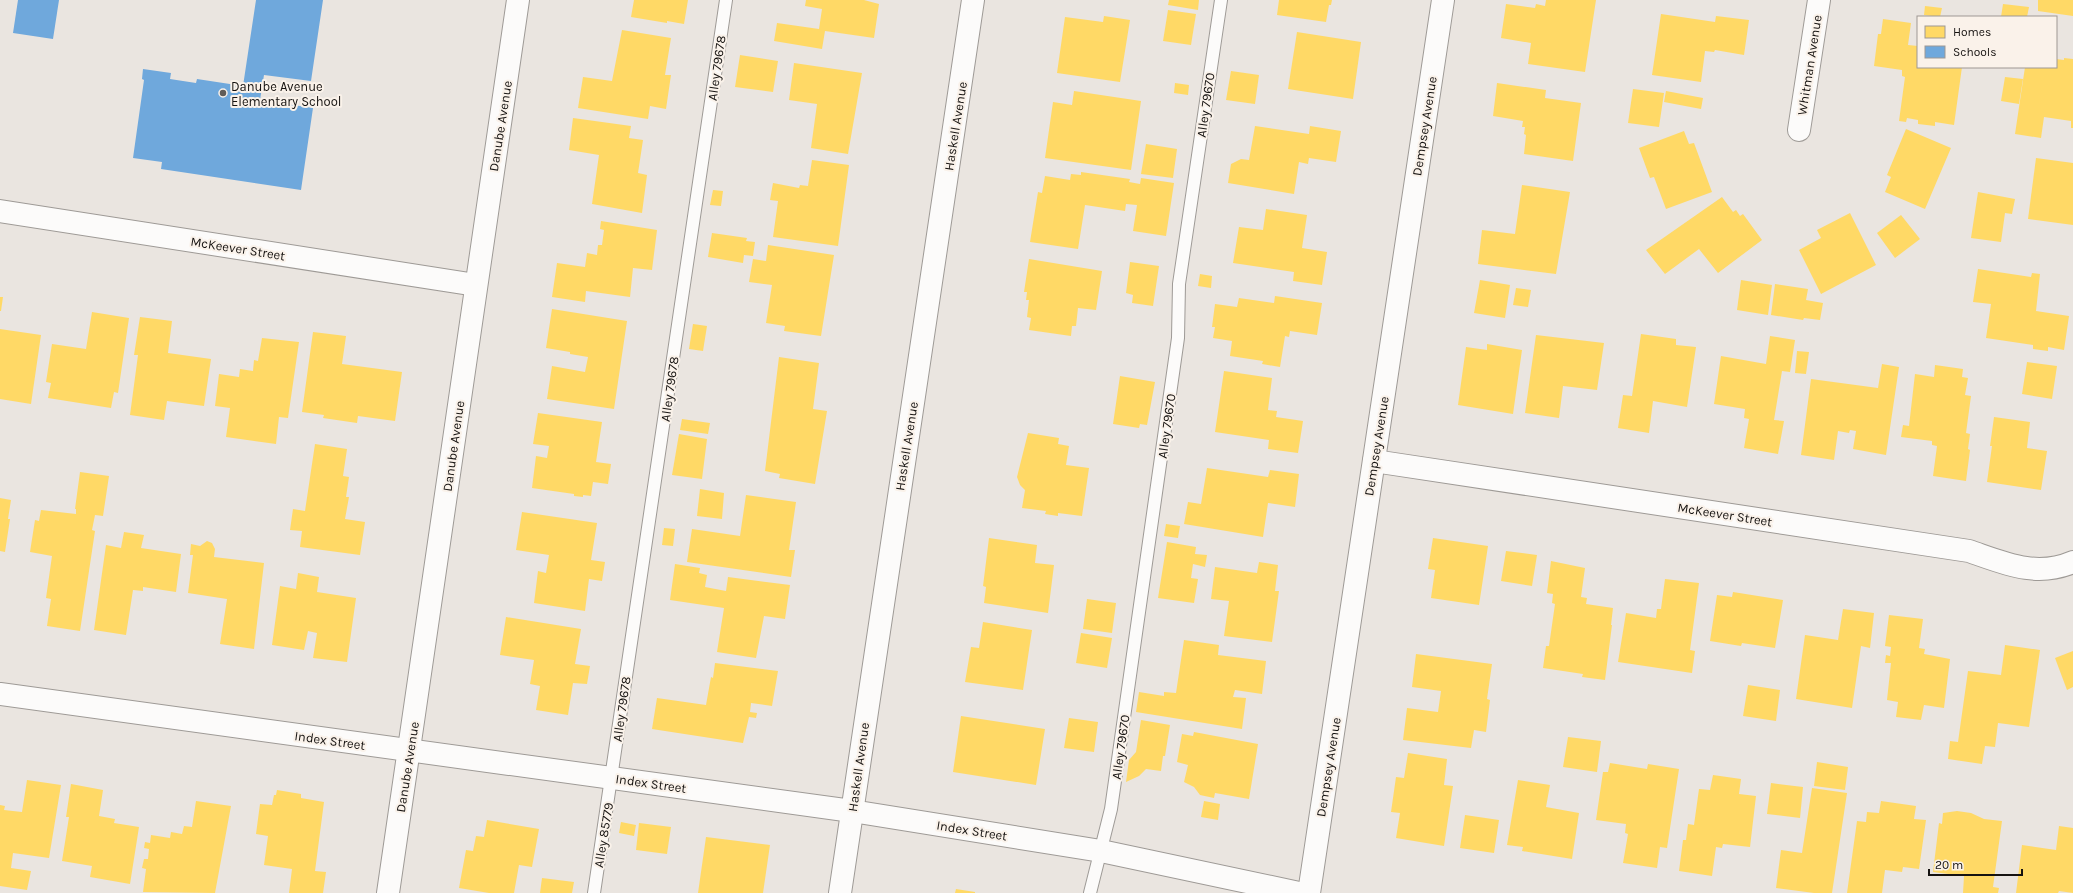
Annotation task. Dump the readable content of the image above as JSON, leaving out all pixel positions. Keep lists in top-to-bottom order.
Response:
{
  "streets": {
    "street": [
      "Whitman Avenue",
      "Danube Avenue",
      "Haskell Avenue",
      "Dempsey Avenue",
      "McKeever Street",
      "Index Street"
    ],
    "lane": ["Alley 79678", "Alley 79670", "Alley 85779"]
  },
  "crossings": [
    ["Alley 79678", "Index Street"],
    ["Alley 79678", "Alley 85779"],
    ["Alley 79670", "Index Street"],
    ["Danube Avenue", "McKeever Street"],
    ["Danube Avenue", "Index Street"],
    ["Haskell Avenue", "Index Street"],
    ["Dempsey Avenue", "McKeever Street"],
    ["Index Street", "Alley 85779"]
  ],
  "places": ["Danube Avenue Elementary School"],
  "legend": ["Homes", "Schools"],
  "scale_bar": "20 m"
}
